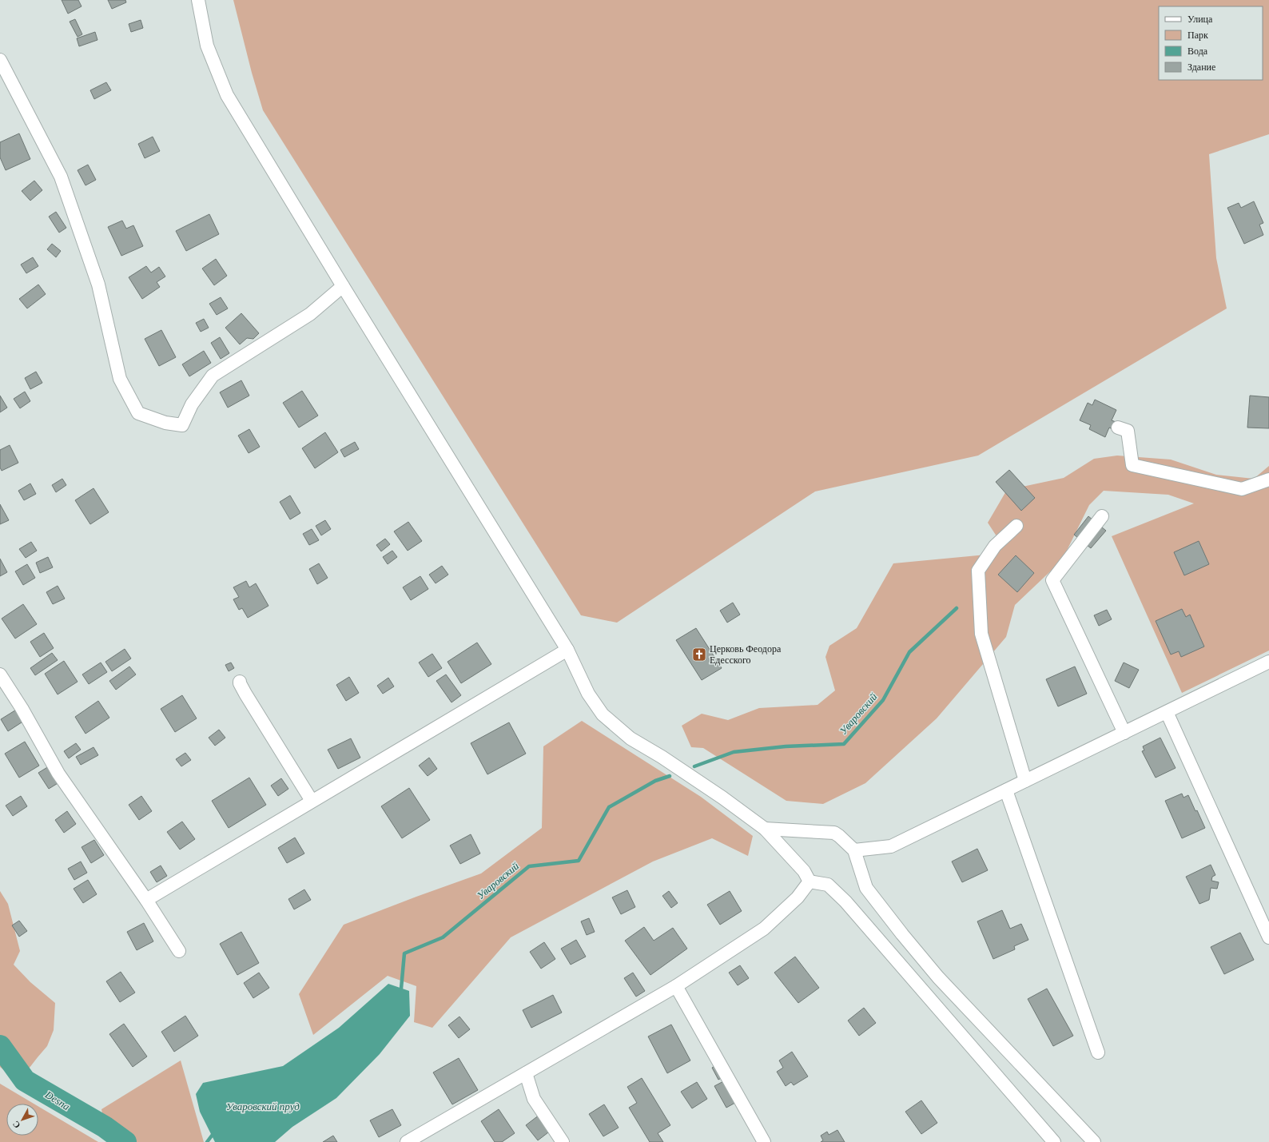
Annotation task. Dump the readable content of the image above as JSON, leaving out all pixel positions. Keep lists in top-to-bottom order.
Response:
{
  "water": ["Уваровский", "Desna", "Уваровский пруд"],
  "places": {
    "church": ["Церковь Феодора Едесского"]
  },
  "legend": [
    "Улица",
    "Парк",
    "Вода",
    "Здание"
  ],
  "north": "bottom left"
}
